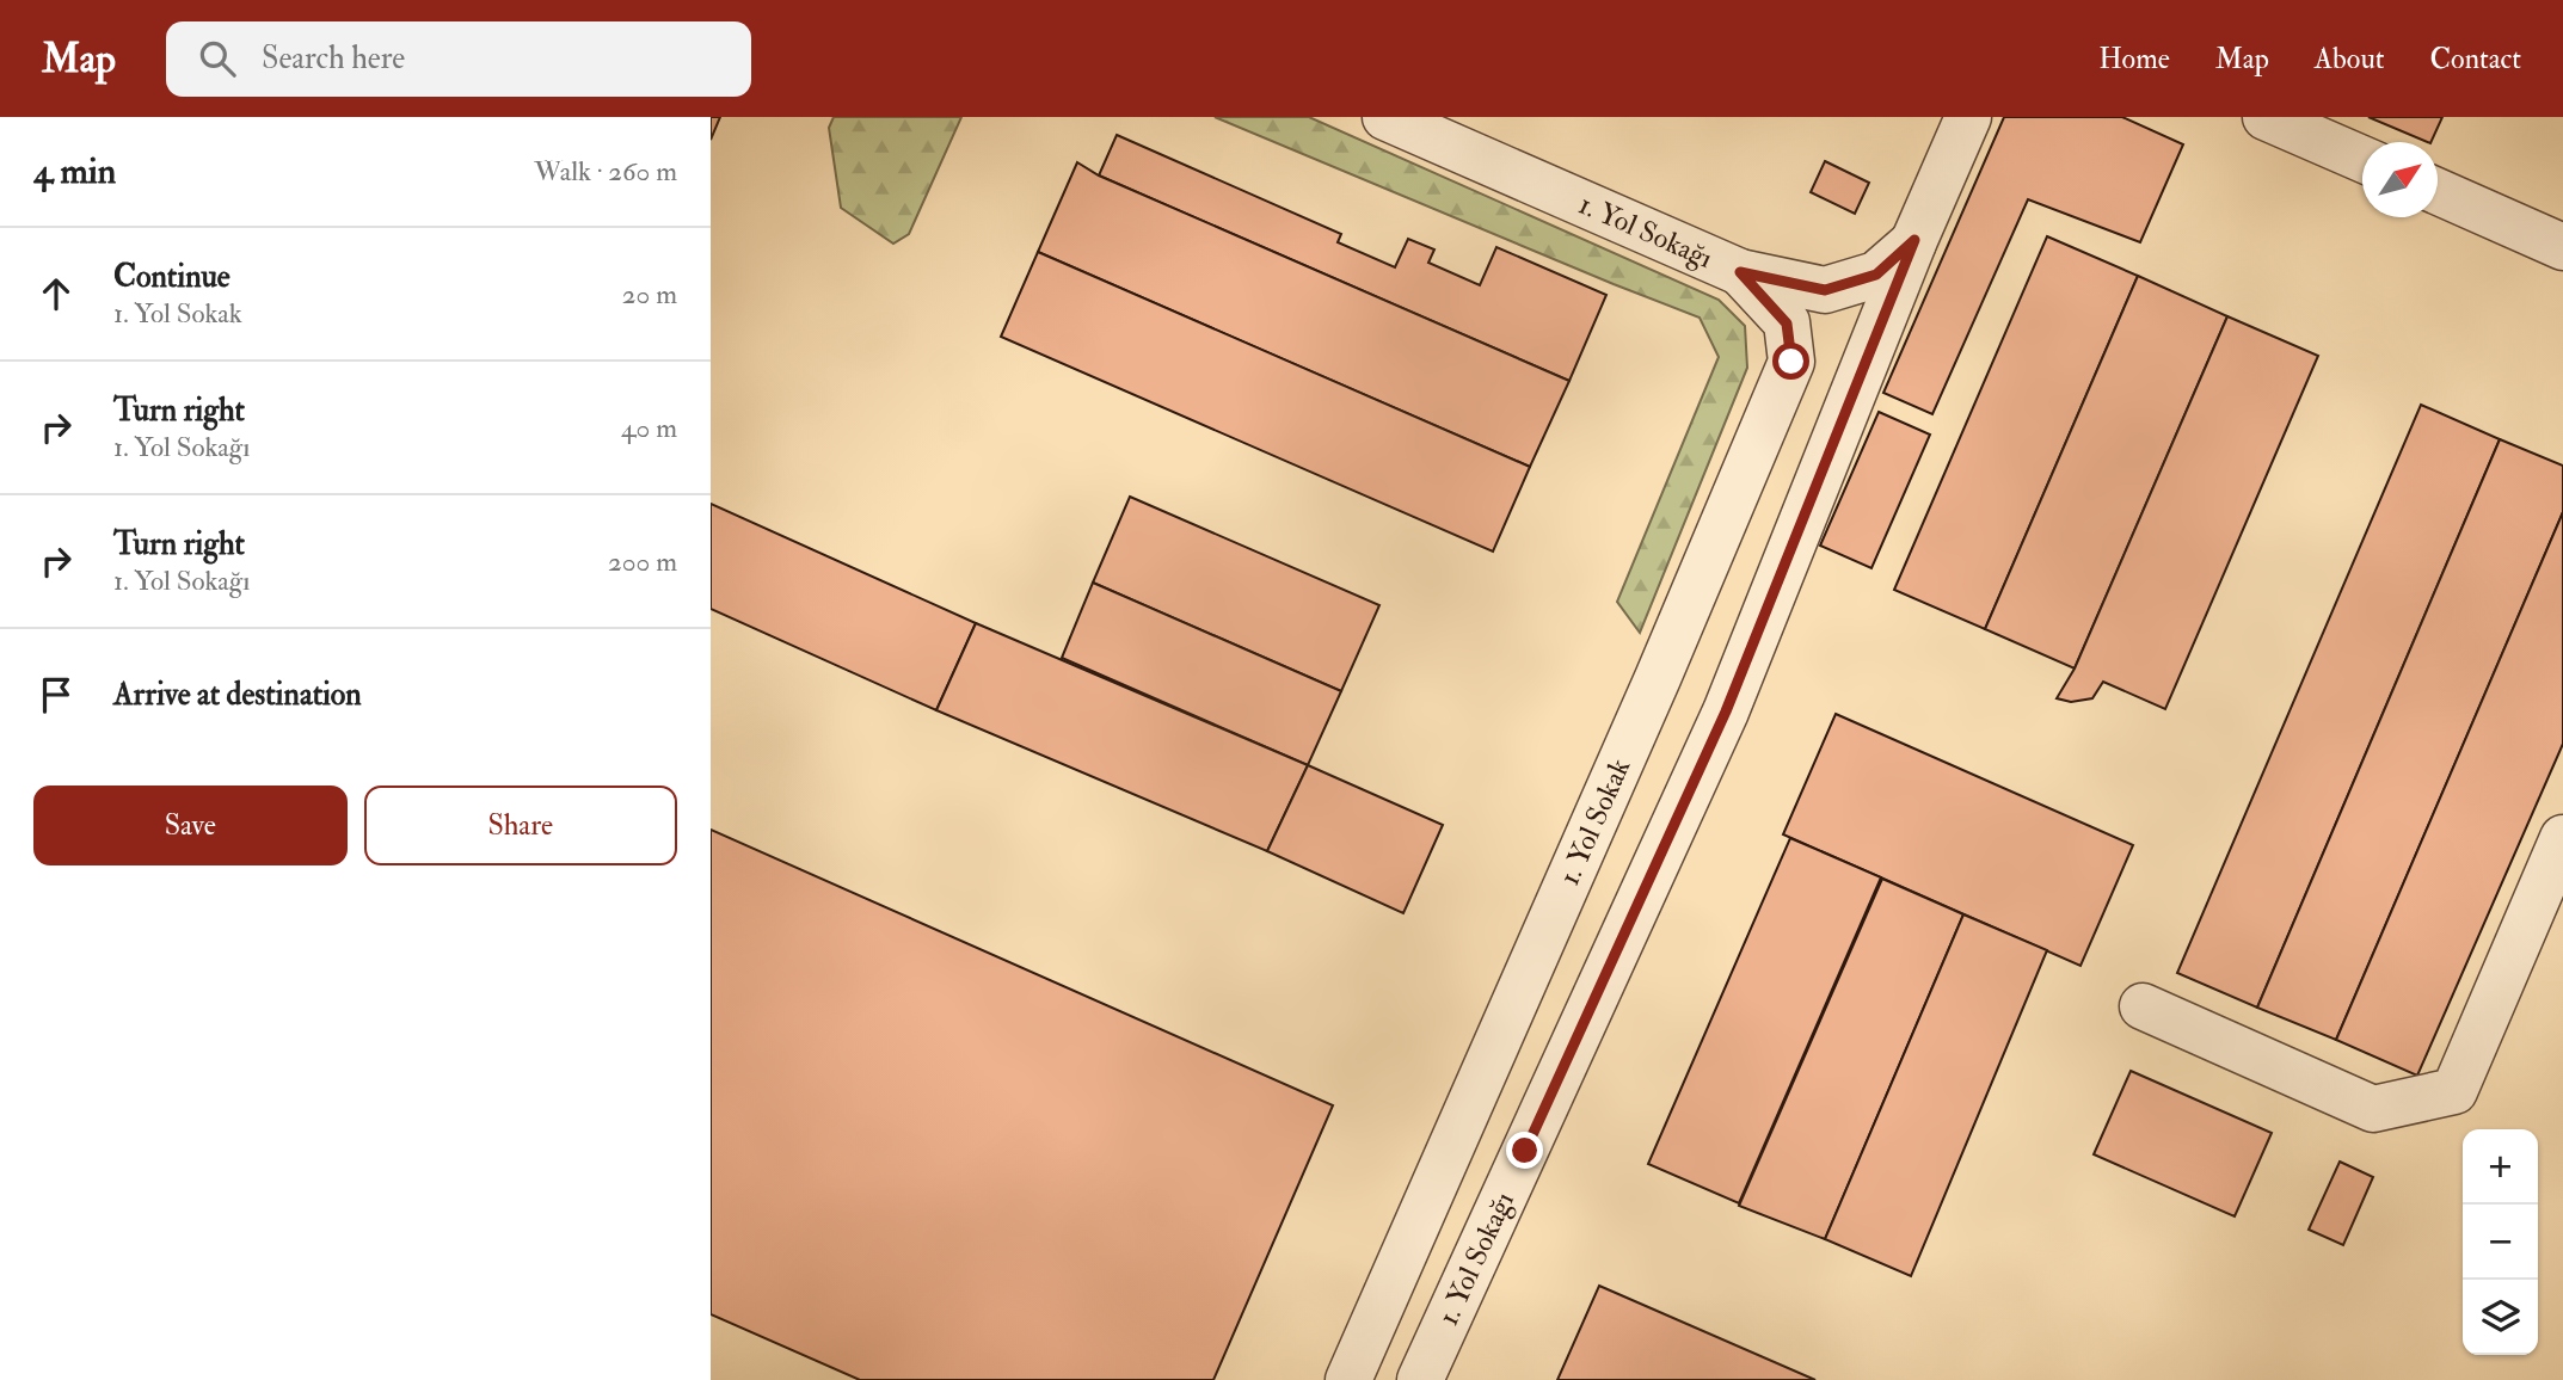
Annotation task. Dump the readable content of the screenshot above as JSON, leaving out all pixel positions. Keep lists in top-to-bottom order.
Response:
{
  "streets": {
    "street": ["1. Yol Sokağı", "1. Yol Sokak"]
  },
  "crossings": [
    ["1. Yol Sokağı", "1. Yol Sokak"]
  ],
  "north": "top right",
  "page": {
    "header": "Map",
    "search": "Search here",
    "nav": [
      "Home",
      "Map",
      "About",
      "Contact"
    ],
    "heading": ["4 min", "Walk · 260 m"],
    "list": [
      ["Continue", "1. Yol Sokak", "20 m"],
      ["Turn right", "1. Yol Sokağı", "40 m"],
      ["Turn right", "1. Yol Sokağı", "200 m"],
      "Arrive at destination"
    ],
    "buttons": ["Save", "Share"],
    "map_buttons": ["+", "−"]
  }
}
